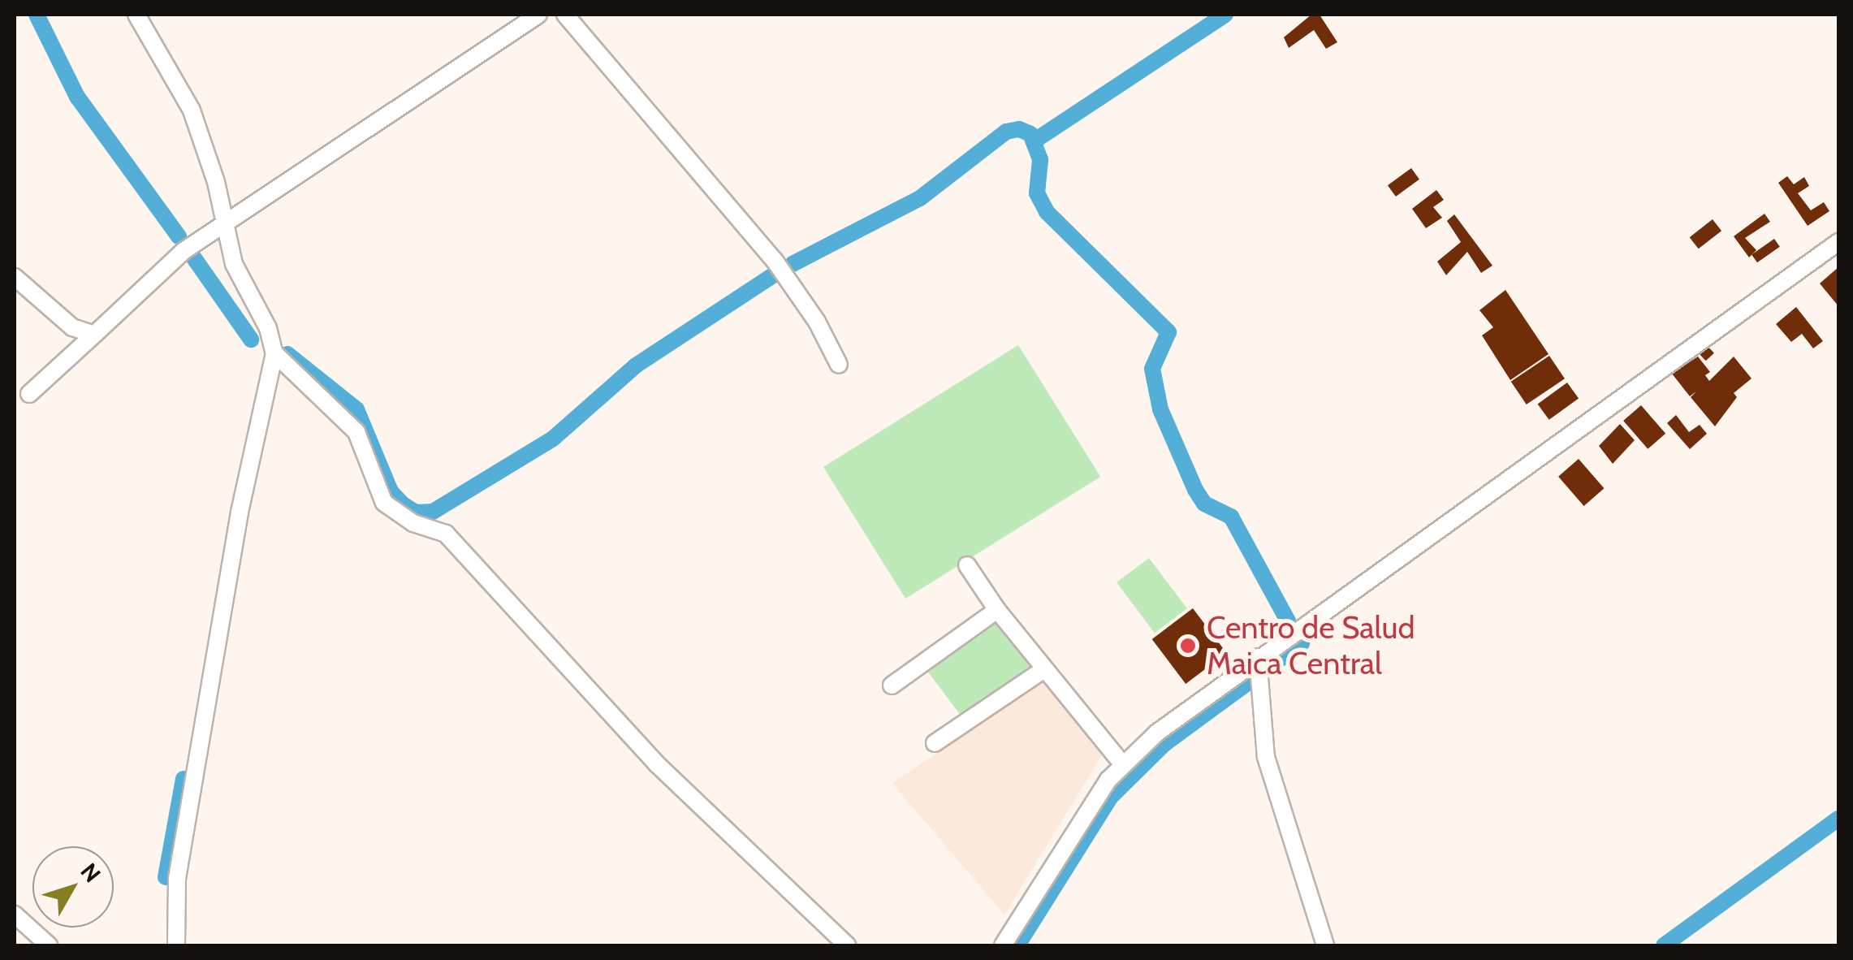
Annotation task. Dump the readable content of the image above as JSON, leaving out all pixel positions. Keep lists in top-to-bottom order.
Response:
{
  "places": ["Centro de Salud Maica Central"],
  "north": "top right"
}
